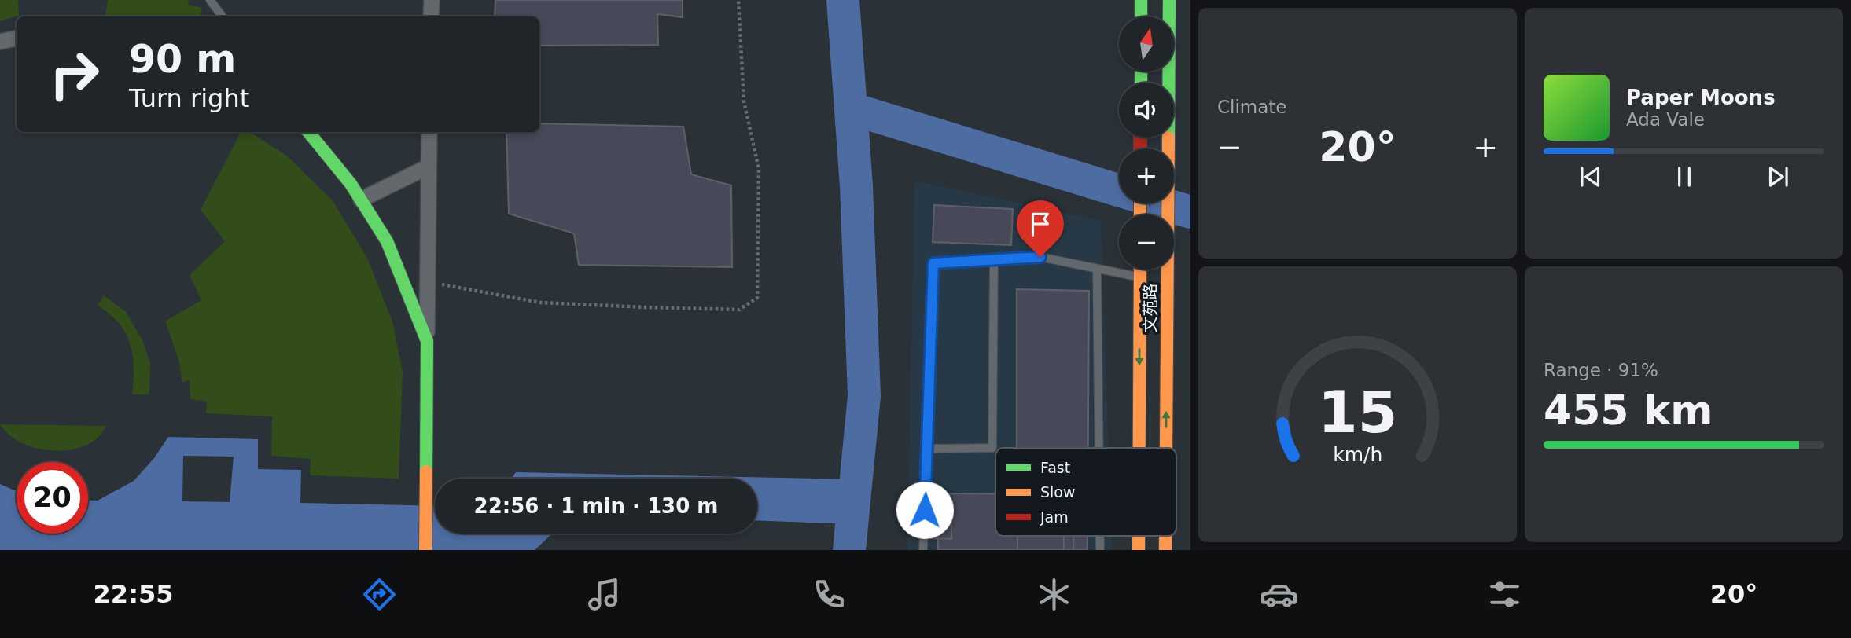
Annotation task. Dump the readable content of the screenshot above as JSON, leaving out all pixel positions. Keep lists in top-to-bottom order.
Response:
{
  "streets": {
    "main road": ["文苑路"]
  },
  "legend": ["Fast", "Slow", "Jam"],
  "north": "top",
  "page": {
    "tile": [
      "Climate",
      ["Range · 91%", "455 km"]
    ],
    "map_buttons": ["+", "−"],
    "turn": ["90 m", "Turn right"],
    "song": ["Paper Moons", "Ada Vale"],
    "heat": ["−", "20°", "+"],
    "limit": "20",
    "trip": "22:56 · 1 min · 130 m",
    "tabs": ["22:55", "20°"],
    "gauge": ["15", "km/h"]
  }
}
